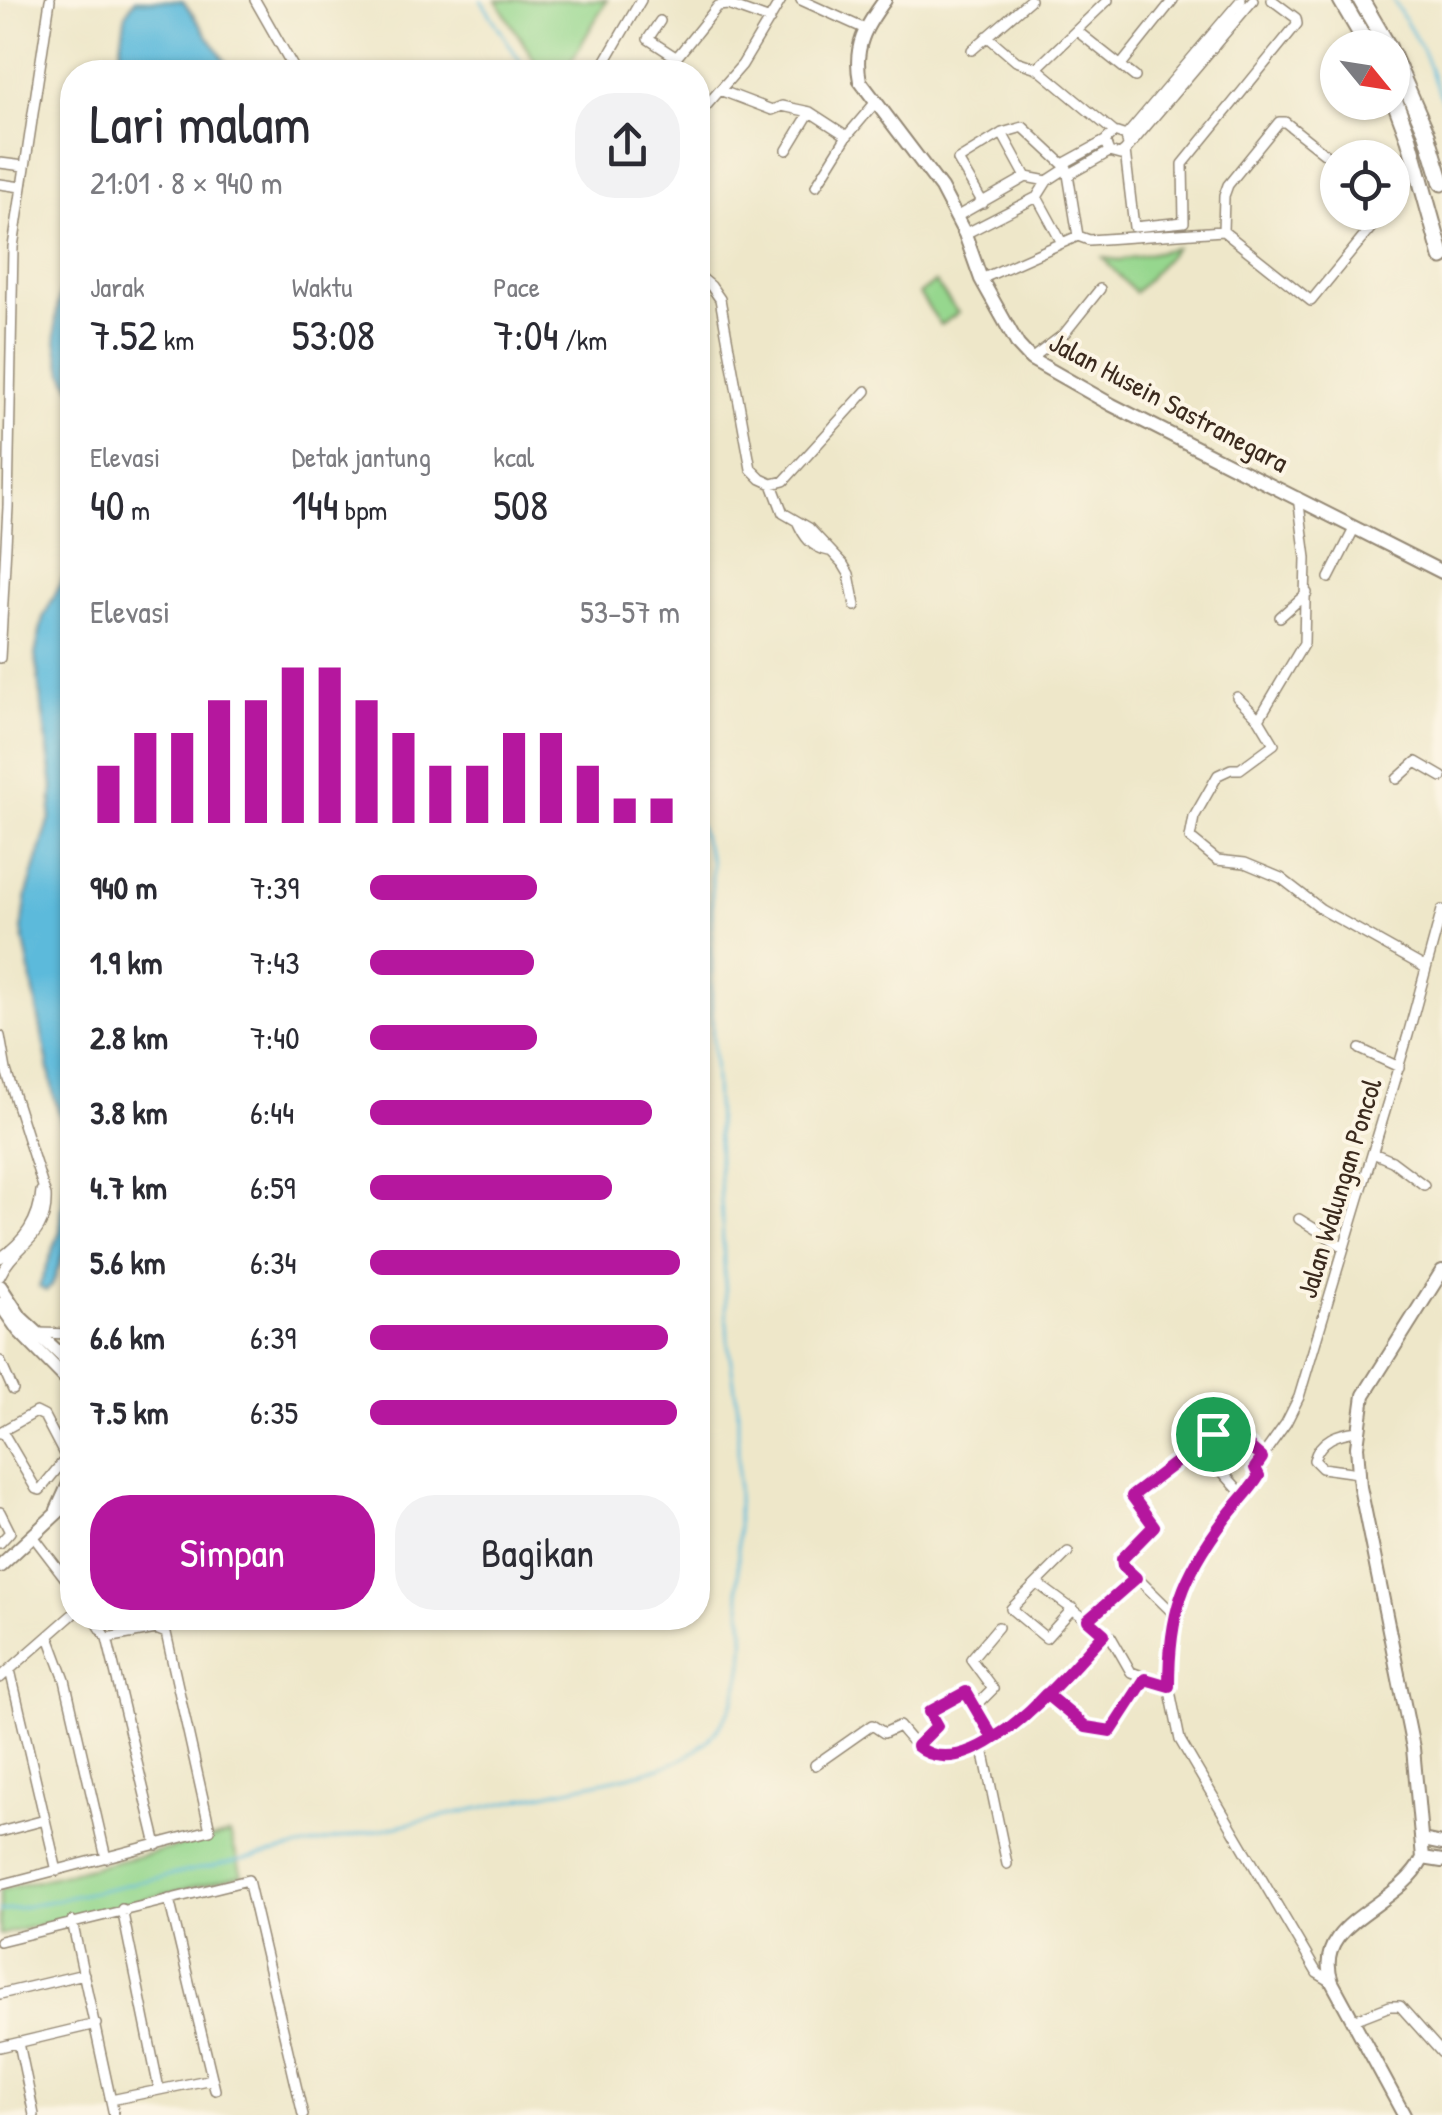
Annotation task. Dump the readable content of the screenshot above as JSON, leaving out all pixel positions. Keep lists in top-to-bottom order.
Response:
{
  "streets": {
    "main road": ["Jalan Husein Sastranegara"],
    "street": ["Jalan Walungan Poncol"]
  },
  "north": "bottom right",
  "page": {
    "heading": ["Lari malam", "21:01 · 8 × 940 m"],
    "stats": [
      ["Jarak", "7.52 km"],
      ["Waktu", "53:08"],
      ["Pace", "7:04 /km"],
      ["Elevasi", "40 m"],
      ["Detak jantung", "144 bpm"],
      ["kcal", "508"]
    ],
    "chart": ["Elevasi", "53–57 m"],
    "list": [
      {
        "name": "940 m",
        "note": "7:39"
      },
      {
        "name": "1.9 km",
        "note": "7:43"
      },
      {
        "name": "2.8 km",
        "note": "7:40"
      },
      {
        "name": "3.8 km",
        "note": "6:44"
      },
      {
        "name": "4.7 km",
        "note": "6:59"
      },
      {
        "name": "5.6 km",
        "note": "6:34"
      },
      {
        "name": "6.6 km",
        "note": "6:39"
      },
      {
        "name": "7.5 km",
        "note": "6:35"
      }
    ],
    "buttons": ["Simpan", "Bagikan"]
  }
}
